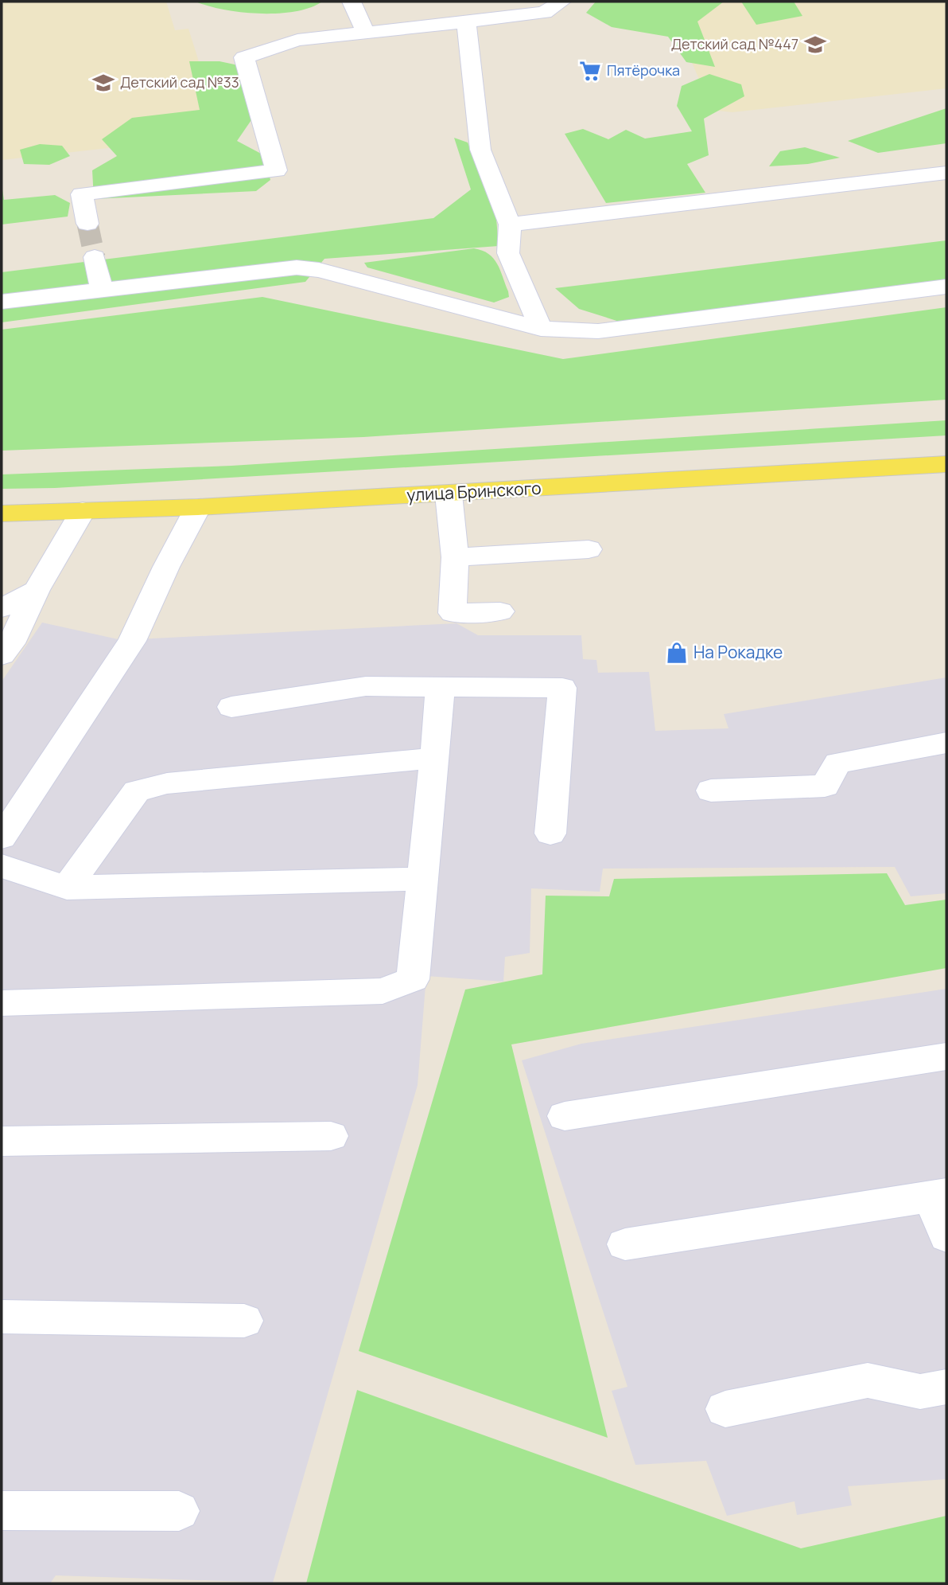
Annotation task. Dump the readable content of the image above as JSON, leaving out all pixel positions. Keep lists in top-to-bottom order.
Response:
{
  "streets": {
    "main road": ["улица Бринского"]
  },
  "places": {
    "school or university": ["Детский сад №447", "Детский сад №33"],
    "supermarket": ["Пятёрочка"],
    "shop": ["На Рокадке"]
  }
}
